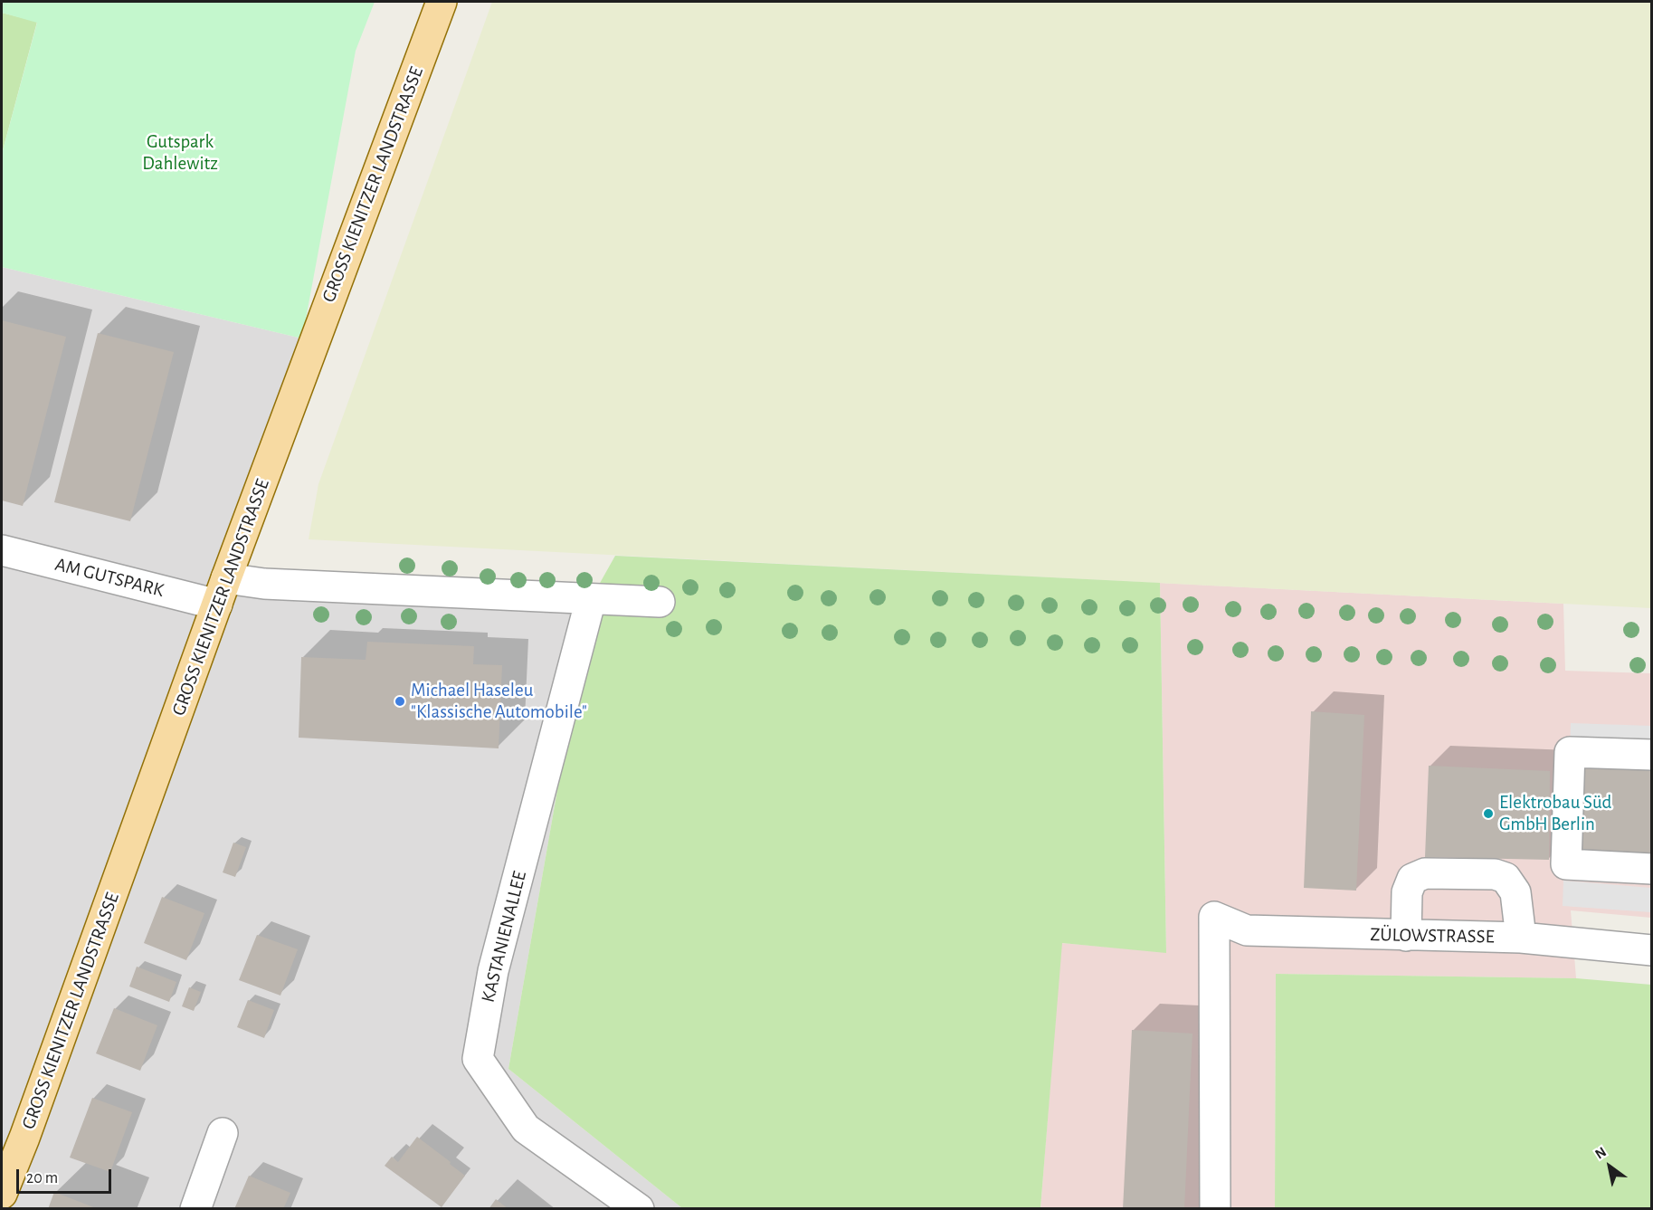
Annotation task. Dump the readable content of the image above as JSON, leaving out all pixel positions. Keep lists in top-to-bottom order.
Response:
{
  "streets": {
    "main road": ["GROSS KIENITZER LANDSTRASSE"],
    "street": ["AM GUTSPARK", "ZÜLOWSTRASSE", "KASTANIENALLEE"]
  },
  "crossings": [
    ["GROSS KIENITZER LANDSTRASSE", "AM GUTSPARK"]
  ],
  "parks": ["Gutspark Dahlewitz"],
  "places": ["Michael Haseleu \"Klassische Automobile\"", "Elektrobau Süd GmbH Berlin"],
  "scale_bar": "20 m",
  "north": "top left"
}
